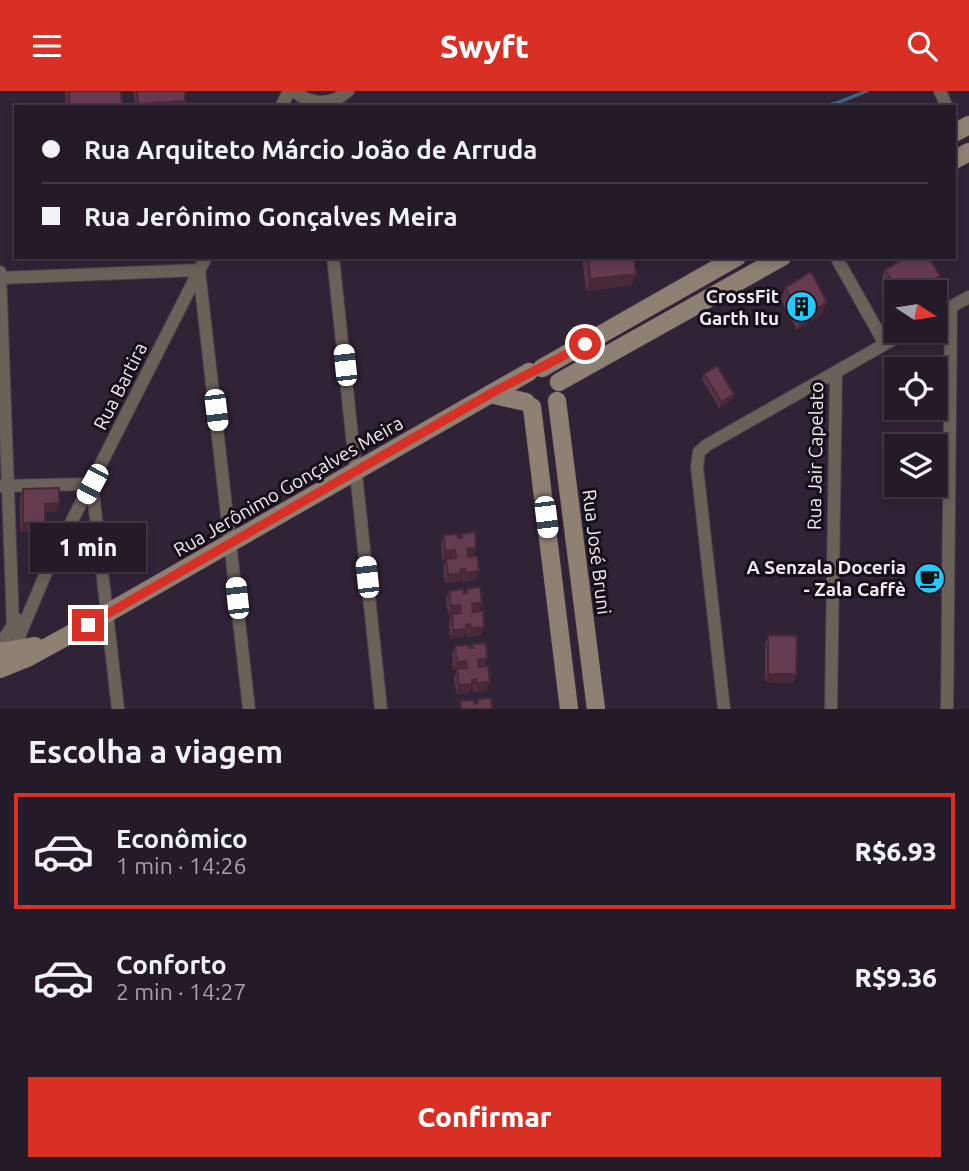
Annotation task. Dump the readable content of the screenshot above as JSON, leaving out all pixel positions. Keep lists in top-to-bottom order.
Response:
{
  "streets": {
    "street": [
      "Rua Bartira",
      "Rua Jair Capelato",
      "Rua Jerônimo Gonçalves Meira",
      "Rua José Bruni"
    ]
  },
  "crossings": [
    ["Rua Bartira", "Rua Jerônimo Gonçalves Meira"]
  ],
  "places": {
    "building": ["CrossFit Garth Itu"],
    "cafe": ["A Senzala Doceria - Zala Caffè"]
  },
  "north": "right",
  "page": {
    "header": "Swyft",
    "banner": ["Rua Arquiteto Márcio João de Arruda", "Rua Jerônimo Gonçalves Meira"],
    "bubble": "1 min",
    "heading": "Escolha a viagem",
    "list": [
      {
        "name": "Econômico",
        "note": "1 min · 14:26",
        "value": "R$6.93"
      },
      {
        "name": "Conforto",
        "note": "2 min · 14:27",
        "value": "R$9.36"
      }
    ],
    "buttons": "Confirmar"
  }
}
